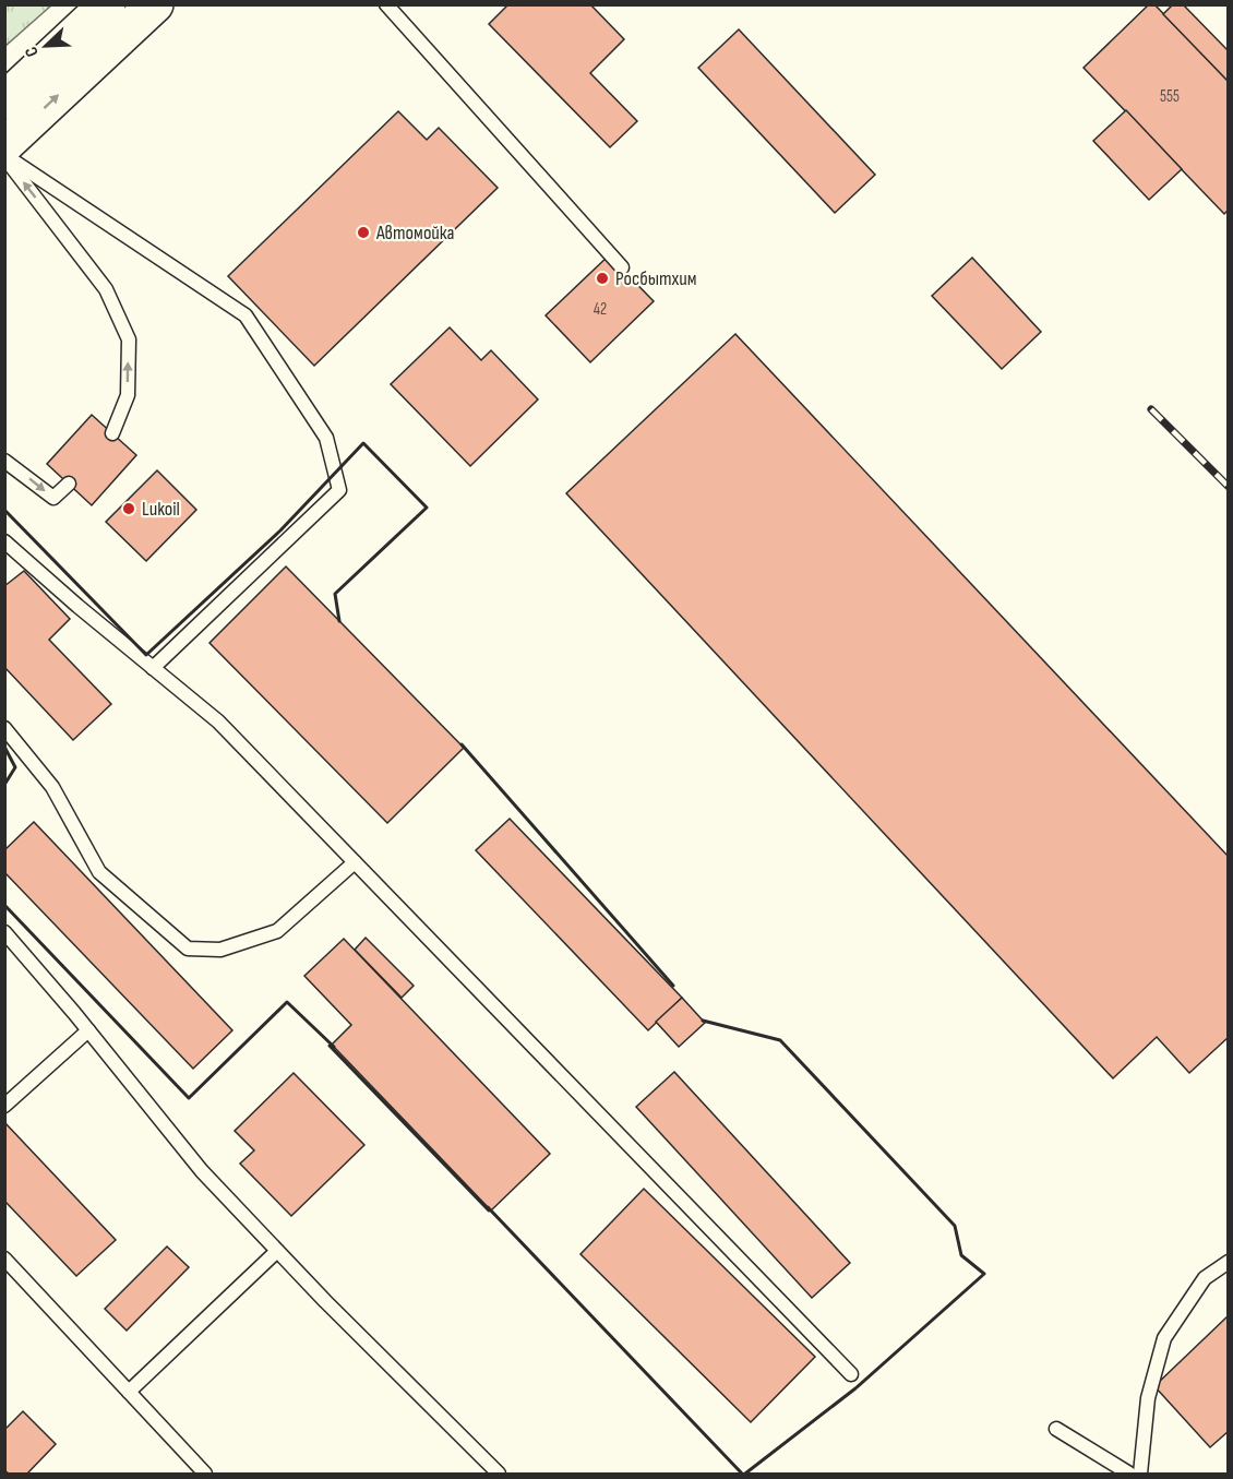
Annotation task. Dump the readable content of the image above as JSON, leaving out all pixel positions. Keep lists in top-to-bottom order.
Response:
{
  "places": ["Автомойка", "Росбытхим", "Lukoil"],
  "house_numbers": ["555", "42"],
  "north": "bottom left"
}
